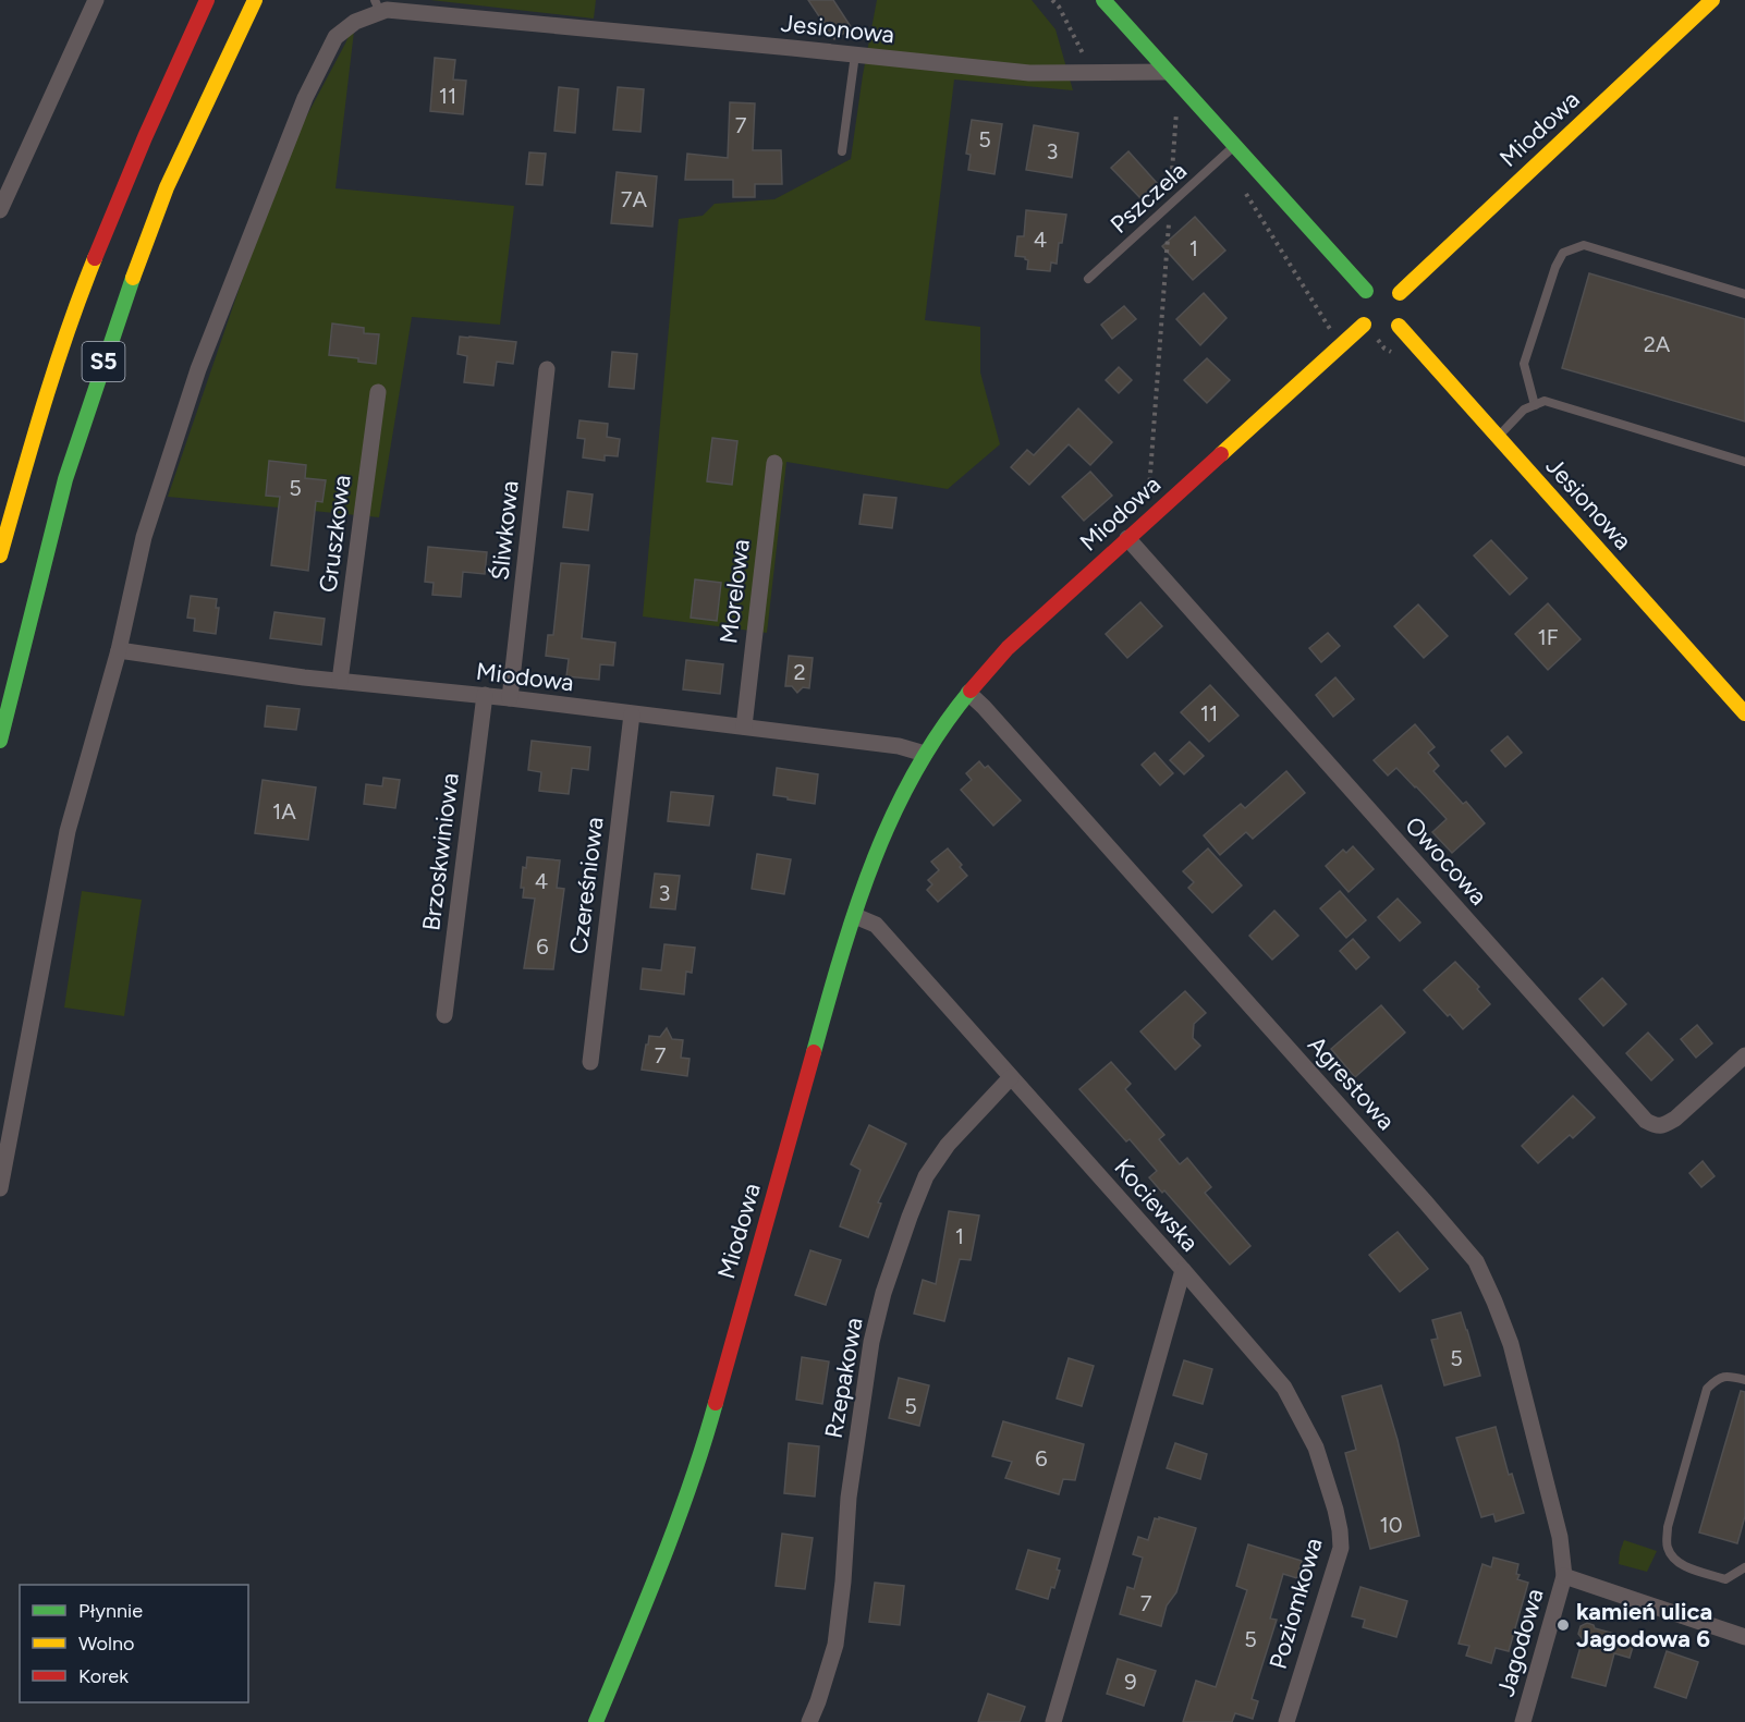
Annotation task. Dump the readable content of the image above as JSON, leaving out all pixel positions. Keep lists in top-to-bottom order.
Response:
{
  "streets": {
    "main road": ["Jesionowa", "Miodowa", "S5"],
    "street": [
      "Śliwkowa",
      "Gruszkowa",
      "Morelowa",
      "Brzoskwiniowa",
      "Owocowa",
      "Czereśniowa",
      "Agrestowa",
      "Kociewska",
      "Rzepakowa",
      "Poziomkowa",
      "Jagodowa"
    ],
    "lane": ["Pszczela"]
  },
  "crossings": [
    ["Jesionowa", "Miodowa"],
    ["Miodowa", "Śliwkowa"],
    ["Miodowa", "Gruszkowa"],
    ["Miodowa", "Morelowa"],
    ["Miodowa", "Brzoskwiniowa"],
    ["Miodowa", "Owocowa"],
    ["Miodowa", "Czereśniowa"],
    ["Miodowa", "Agrestowa"],
    ["Miodowa", "Kociewska"],
    ["Agrestowa", "Jagodowa"],
    ["Kociewska", "Rzepakowa"],
    ["Kociewska", "Poziomkowa"]
  ],
  "places": ["kamień ulica Jagodowa 6"],
  "house_numbers": [
    "11",
    "7",
    "5",
    "3",
    "7A",
    "4",
    "1",
    "2A",
    "5",
    "1F",
    "2",
    "11",
    "1A",
    "4",
    "3",
    "6",
    "7",
    "1",
    "5",
    "5",
    "6",
    "10",
    "7",
    "5",
    "9"
  ],
  "legend": ["Płynnie", "Wolno", "Korek"]
}
